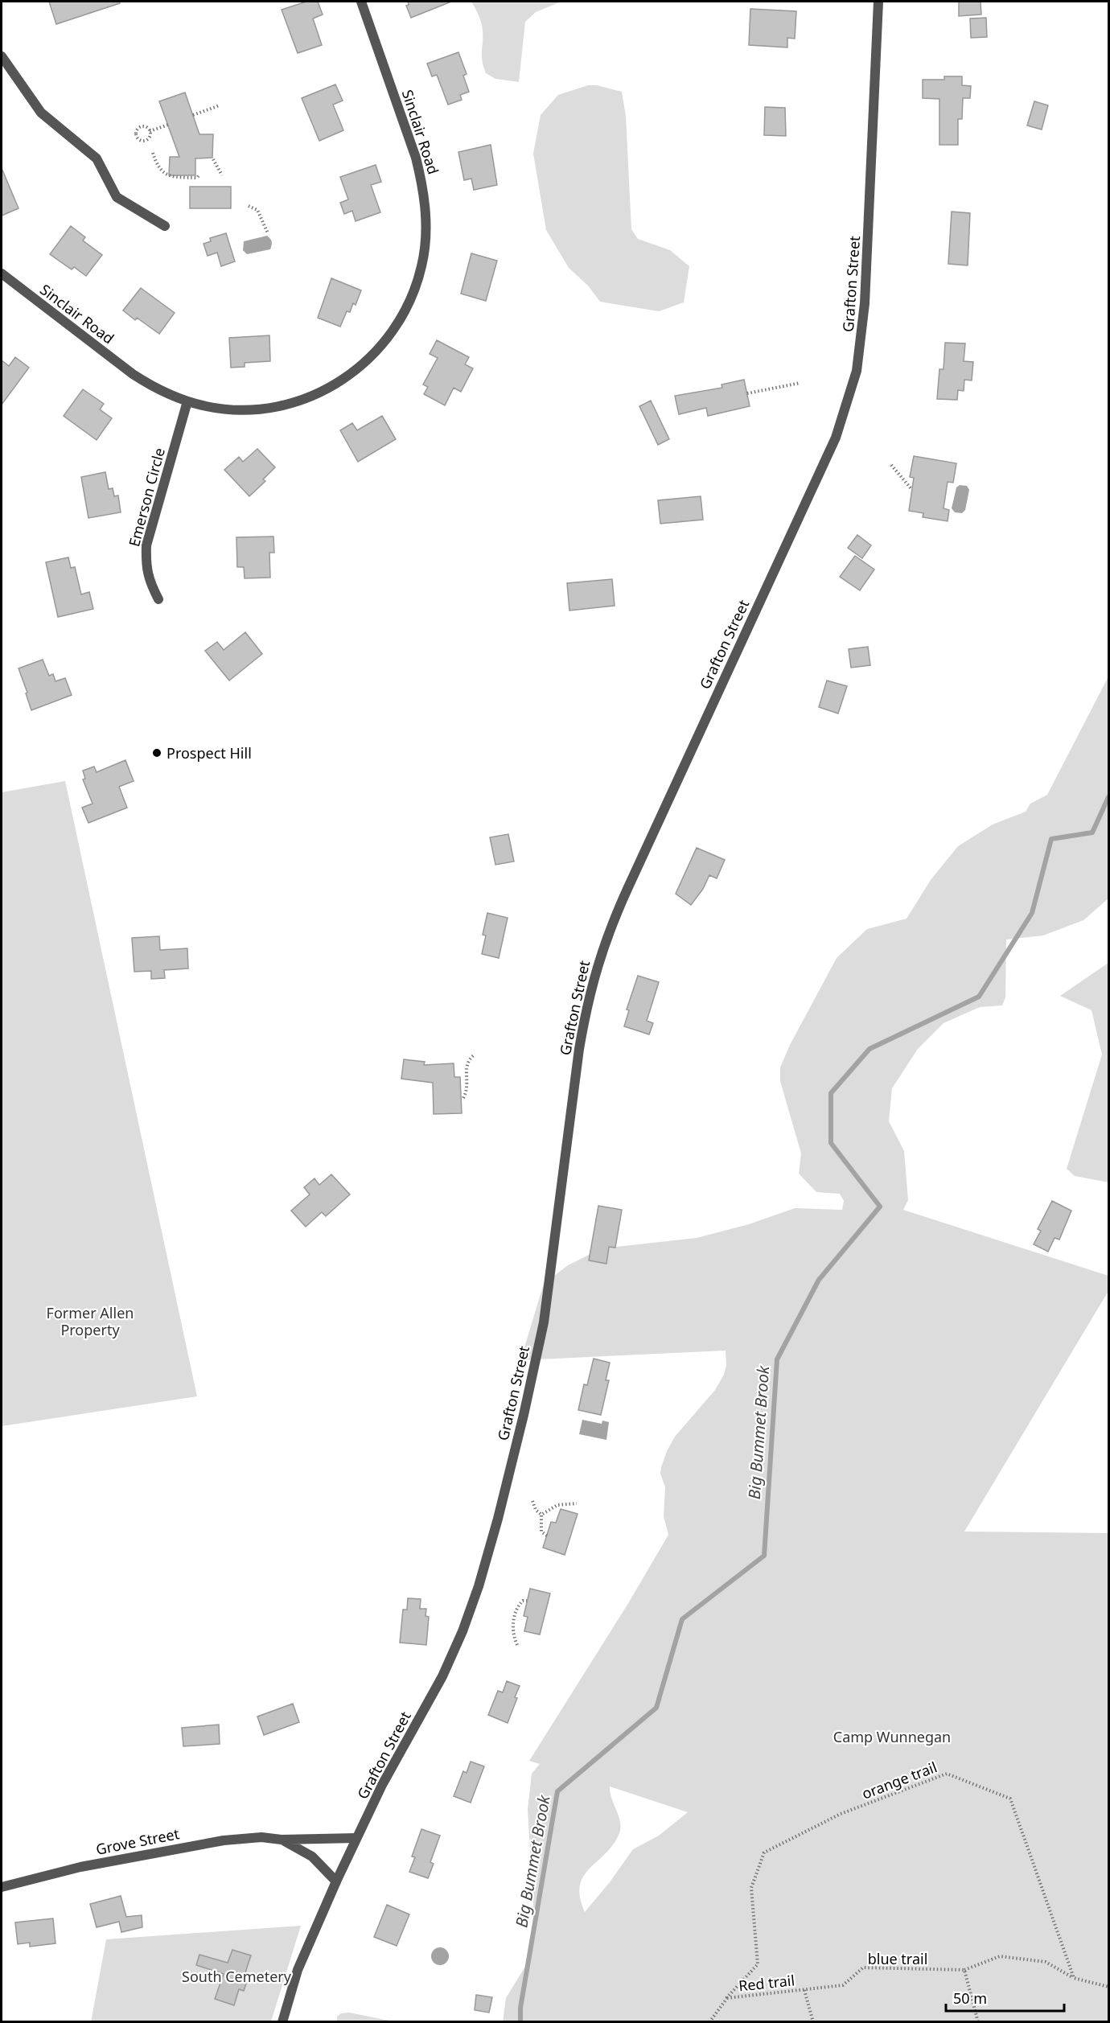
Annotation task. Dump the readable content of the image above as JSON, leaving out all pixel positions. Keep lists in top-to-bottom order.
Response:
{
  "streets": {
    "street": [
      "Sinclair Road",
      "Grafton Street",
      "Emerson Circle",
      "Grove Street"
    ],
    "path": ["orange trail", "blue trail", "Red trail"]
  },
  "crossings": [
    ["Sinclair Road", "Emerson Circle"],
    ["Grafton Street", "Grove Street"],
    ["orange trail", "Red trail"],
    ["blue trail", "Red trail"]
  ],
  "water": ["Big Bummet Brook"],
  "parks": ["Former Allen Property", "Camp Wunnegan", "South Cemetery"],
  "places": ["Prospect Hill"],
  "scale_bar": "50 m"
}
